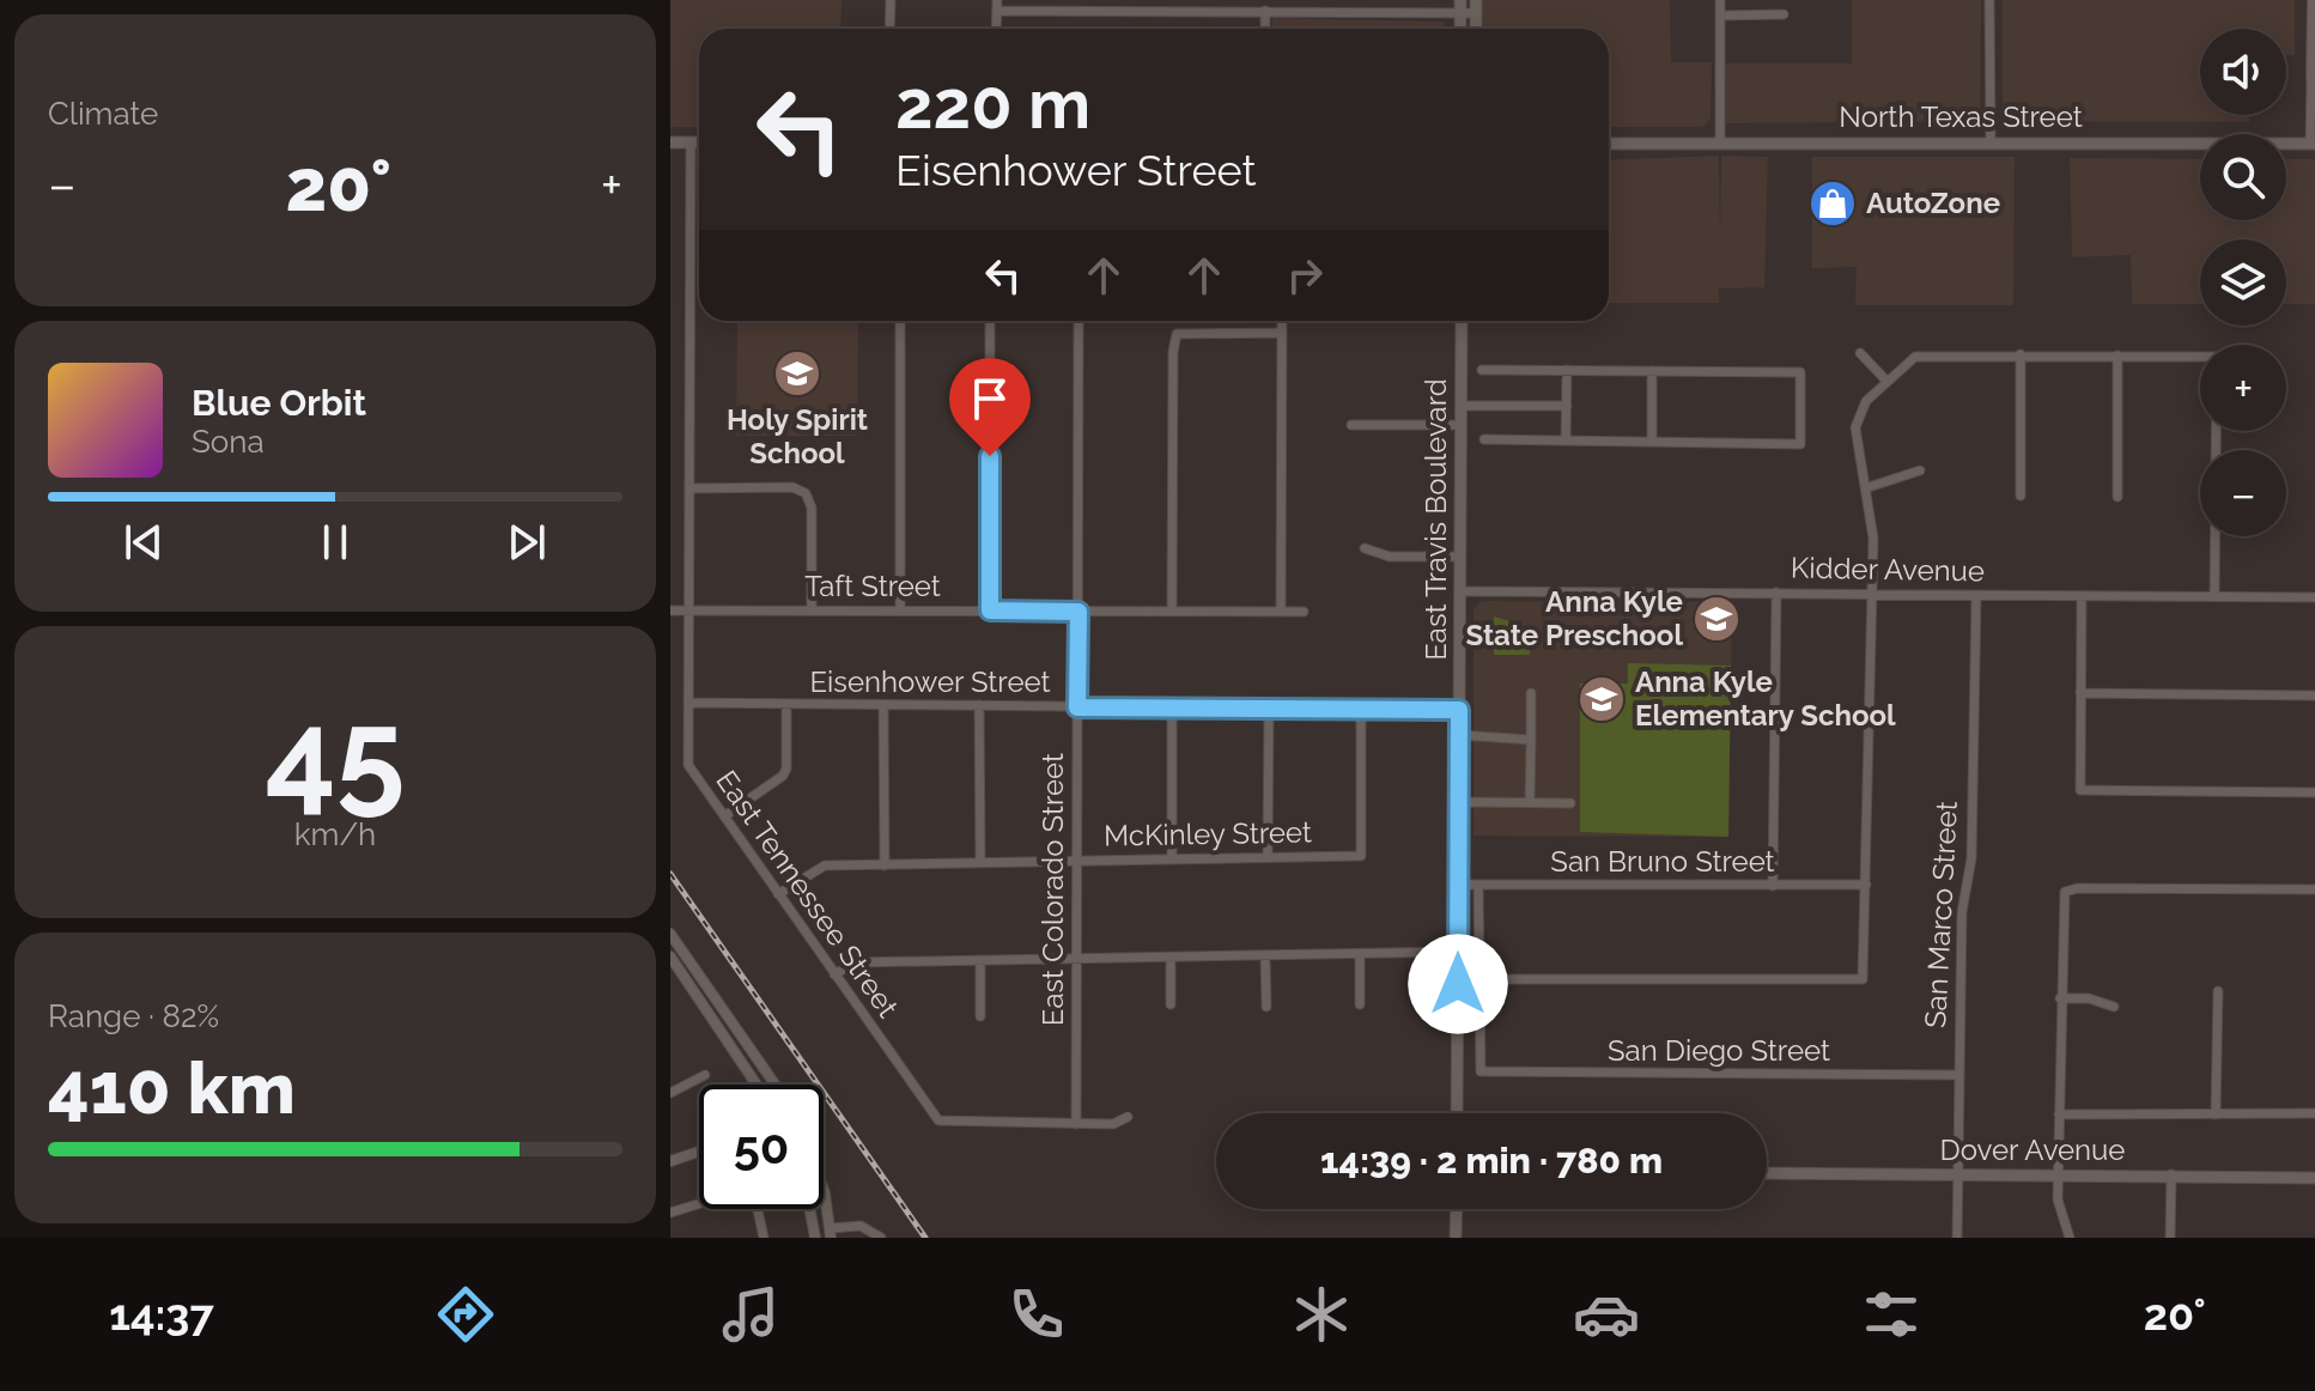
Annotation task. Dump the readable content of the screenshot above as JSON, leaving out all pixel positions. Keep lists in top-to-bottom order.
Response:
{
  "streets": {
    "main road": ["North Texas Street", "East Travis Boulevard", "Dover Avenue"],
    "street": [
      "Kidder Avenue",
      "Taft Street",
      "Eisenhower Street",
      "McKinley Street",
      "San Bruno Street",
      "East Colorado Street",
      "East Tennessee Street",
      "San Marco Street",
      "San Diego Street"
    ]
  },
  "crossings": [
    ["East Travis Boulevard", "Kidder Avenue"],
    ["East Travis Boulevard", "Eisenhower Street"],
    ["East Travis Boulevard", "San Bruno Street"],
    ["Kidder Avenue", "San Marco Street"],
    ["Taft Street", "East Colorado Street"],
    ["Taft Street", "East Tennessee Street"],
    ["Eisenhower Street", "McKinley Street"],
    ["Eisenhower Street", "East Colorado Street"],
    ["Eisenhower Street", "East Tennessee Street"],
    ["McKinley Street", "East Colorado Street"],
    ["McKinley Street", "East Tennessee Street"],
    ["East Colorado Street", "East Tennessee Street"],
    ["San Marco Street", "San Diego Street"],
    ["San Marco Street", "Dover Avenue"]
  ],
  "places": {
    "shop": ["AutoZone"],
    "school or university": ["Holy Spirit School", "Anna Kyle State Preschool", "Anna Kyle Elementary School"]
  },
  "page": {
    "tile": [
      "Climate",
      ["45", "km/h"],
      ["Range · 82%", "410 km"]
    ],
    "map_buttons": ["+", "−"],
    "turn": ["220 m", "Eisenhower Street"],
    "heat": ["−", "20°", "+"],
    "song": ["Blue Orbit", "Sona"],
    "limit": "50",
    "trip": "14:39 · 2 min · 780 m",
    "tabs": ["14:37", "20°"]
  }
}
